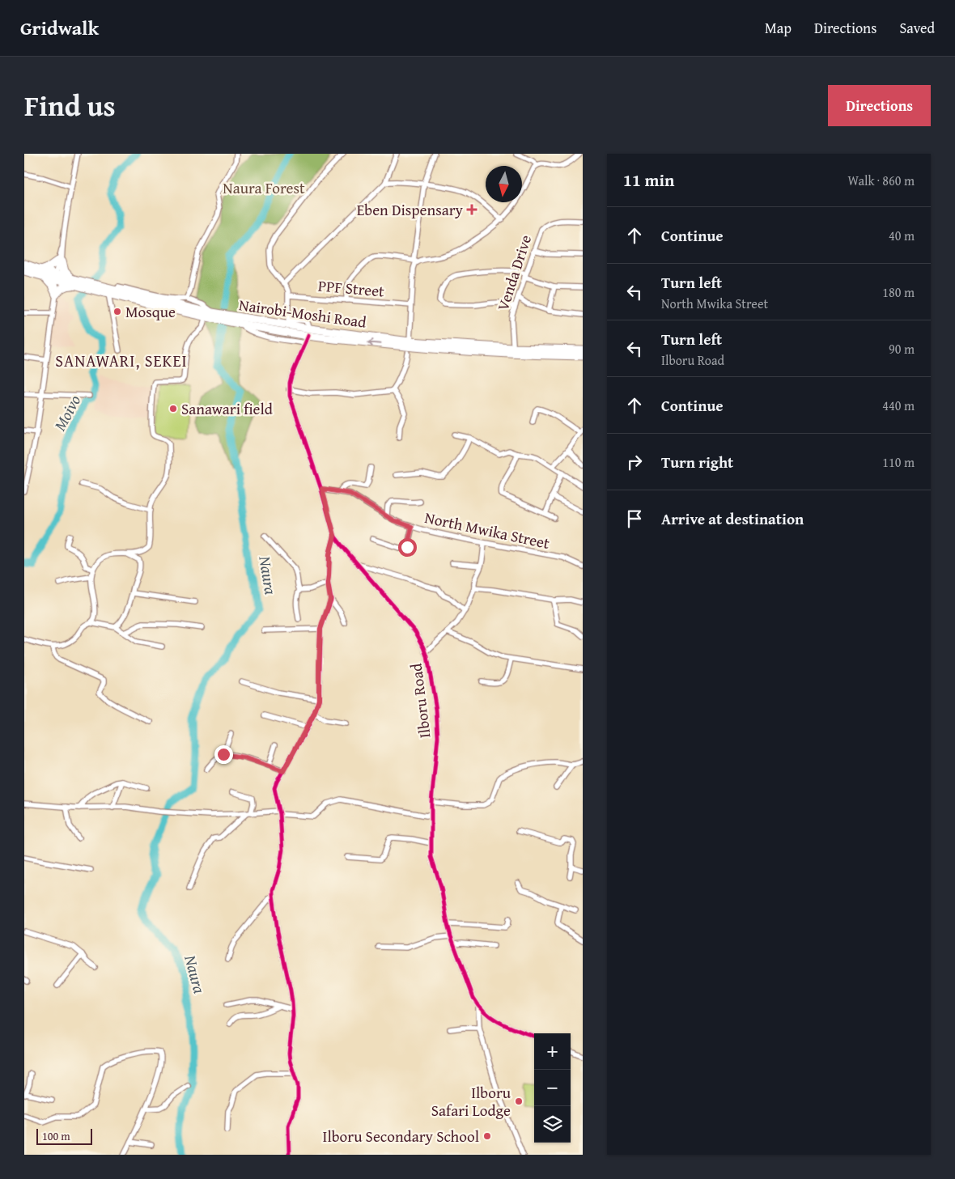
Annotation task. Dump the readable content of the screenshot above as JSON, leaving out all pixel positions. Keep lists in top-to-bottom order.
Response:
{
  "streets": {
    "highway": ["Nairobi-Moshi Road"],
    "street": [
      "Venda Drive",
      "PPF Street",
      "North Mwika Street",
      "Ilboru Road"
    ]
  },
  "crossings": [
    ["Nairobi-Moshi Road", "Ilboru Road"],
    ["North Mwika Street", "Ilboru Road"]
  ],
  "districts": ["SANAWARI, SEKEI"],
  "water": ["Moivo", "Naura"],
  "parks": ["Naura Forest"],
  "places": {
    "health": ["Eben Dispensary"],
    "other": [
      "Mosque",
      "Sanawari field",
      "Ilboru Safari Lodge",
      "Ilboru Secondary School"
    ]
  },
  "scale_bar": "100 m",
  "north": "bottom",
  "page": {
    "header": "Gridwalk",
    "nav": ["Map", "Directions", "Saved"],
    "title": "Find us",
    "buttons": "Directions",
    "heading": ["11 min", "Walk · 860 m"],
    "list": [
      ["Continue", "40 m"],
      ["Turn left", "North Mwika Street", "180 m"],
      ["Turn left", "Ilboru Road", "90 m"],
      ["Continue", "440 m"],
      ["Turn right", "110 m"],
      "Arrive at destination"
    ],
    "map_buttons": ["+", "−"],
    "scale": "100 m"
  }
}
